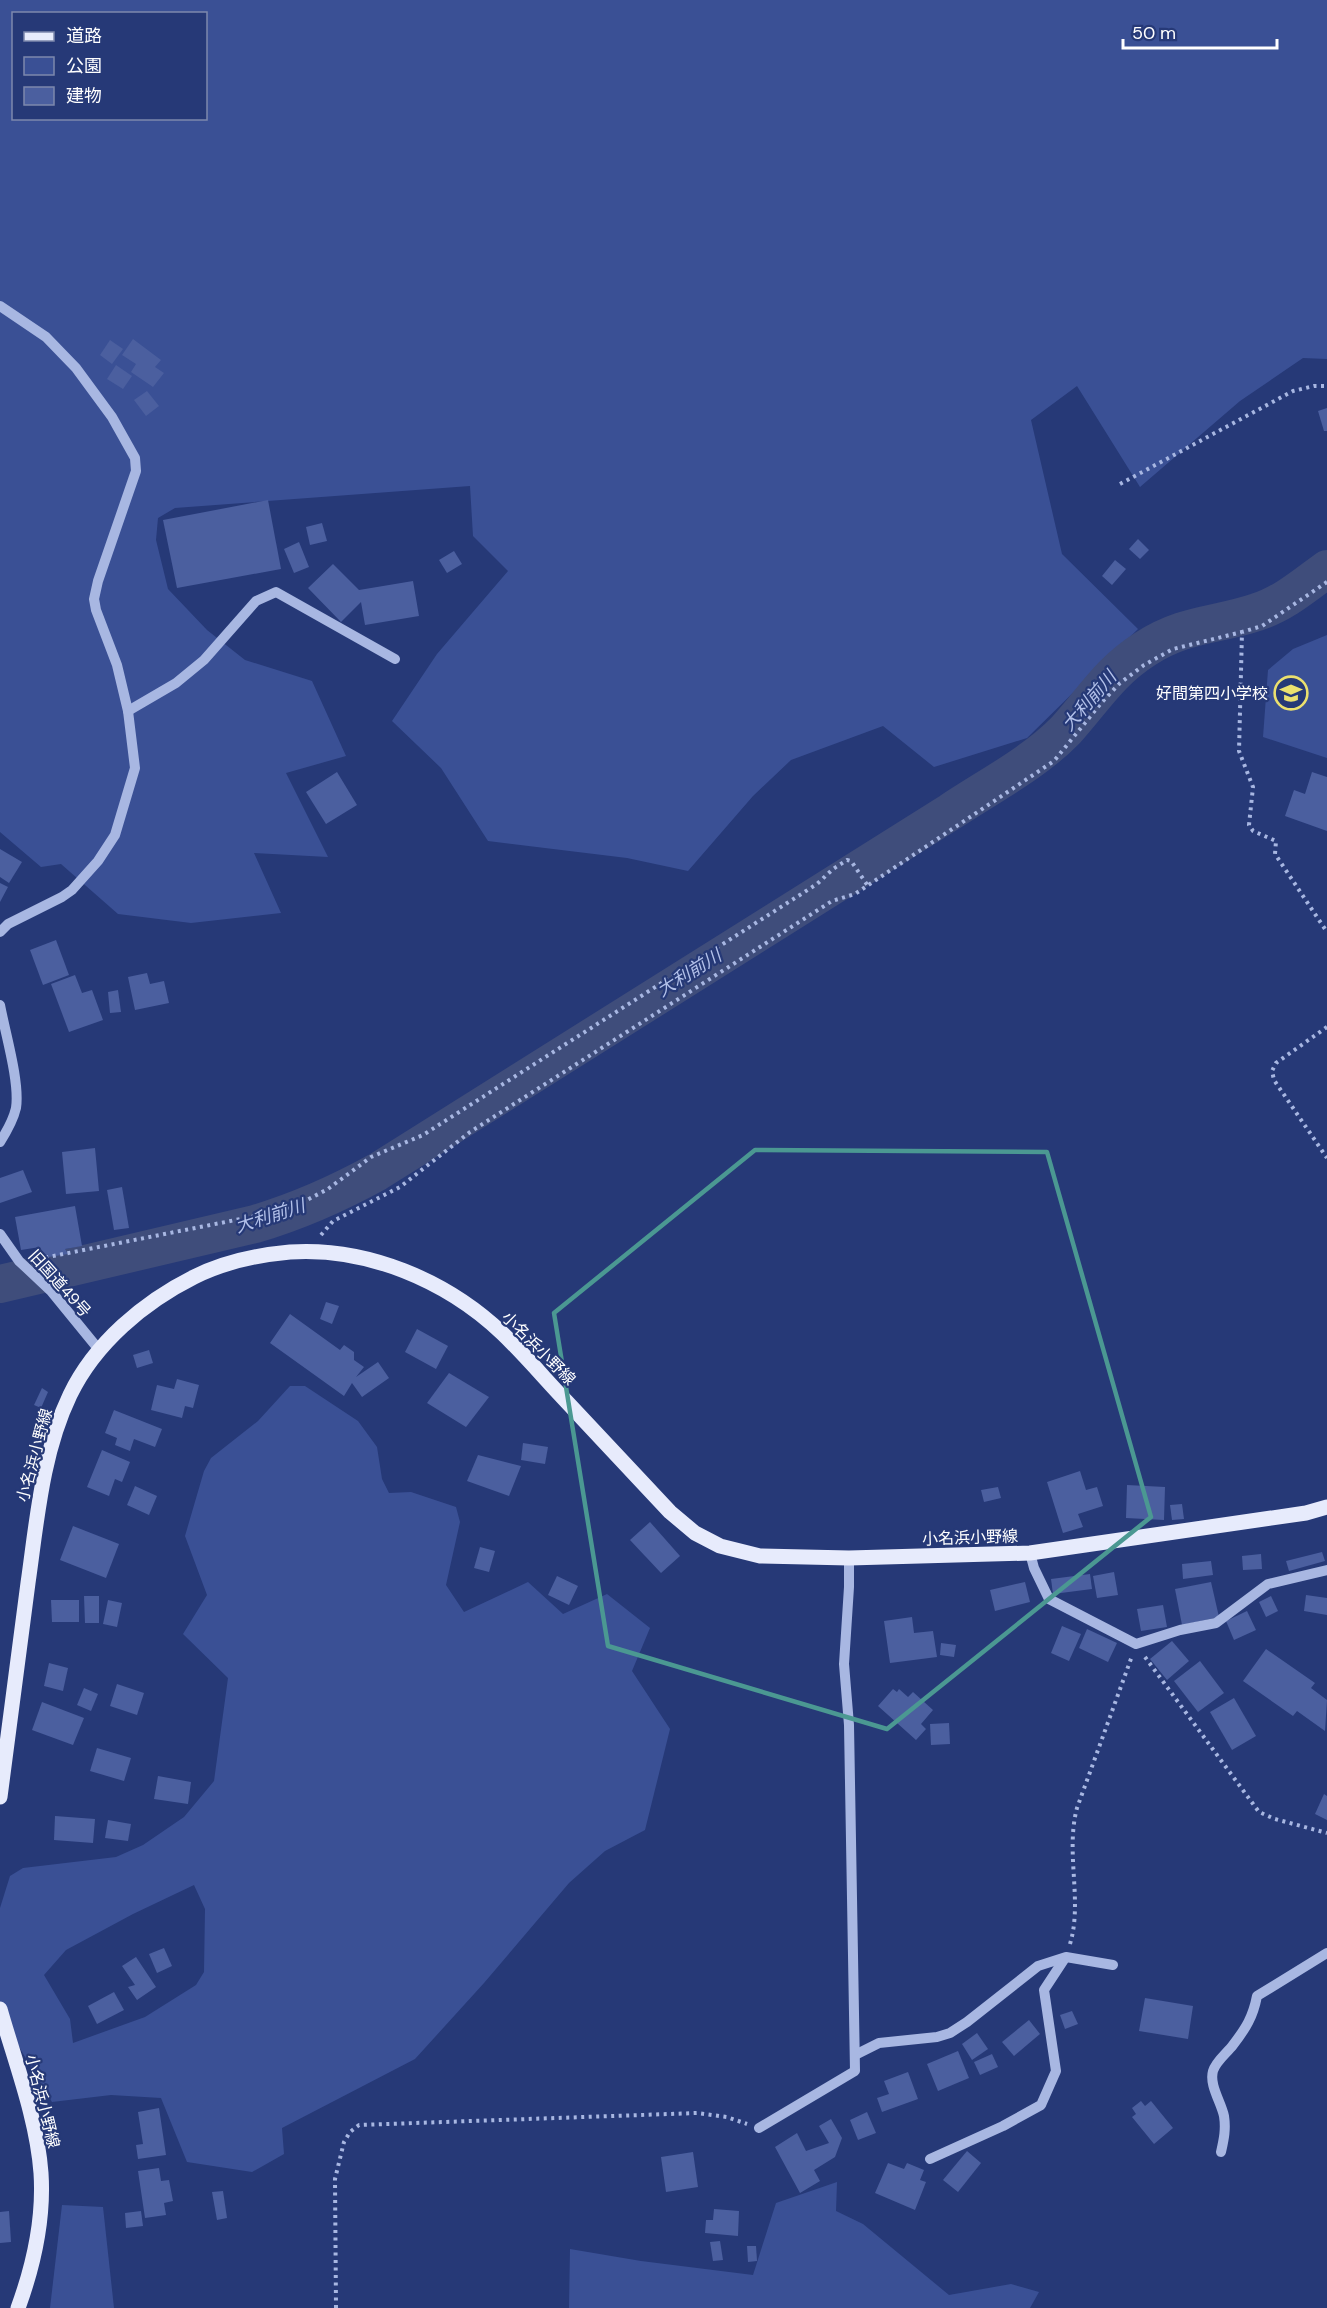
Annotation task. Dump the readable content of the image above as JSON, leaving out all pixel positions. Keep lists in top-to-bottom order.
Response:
{
  "streets": {
    "main road": ["小名浜小野線"],
    "street": ["旧国道49号"]
  },
  "crossings": [
    ["旧国道49号", "小名浜小野線"]
  ],
  "water": ["大利前川"],
  "places": {
    "school or university": ["好間第四小学校"]
  },
  "legend": ["道路", "公園", "建物"],
  "scale_bar": "50 m"
}
